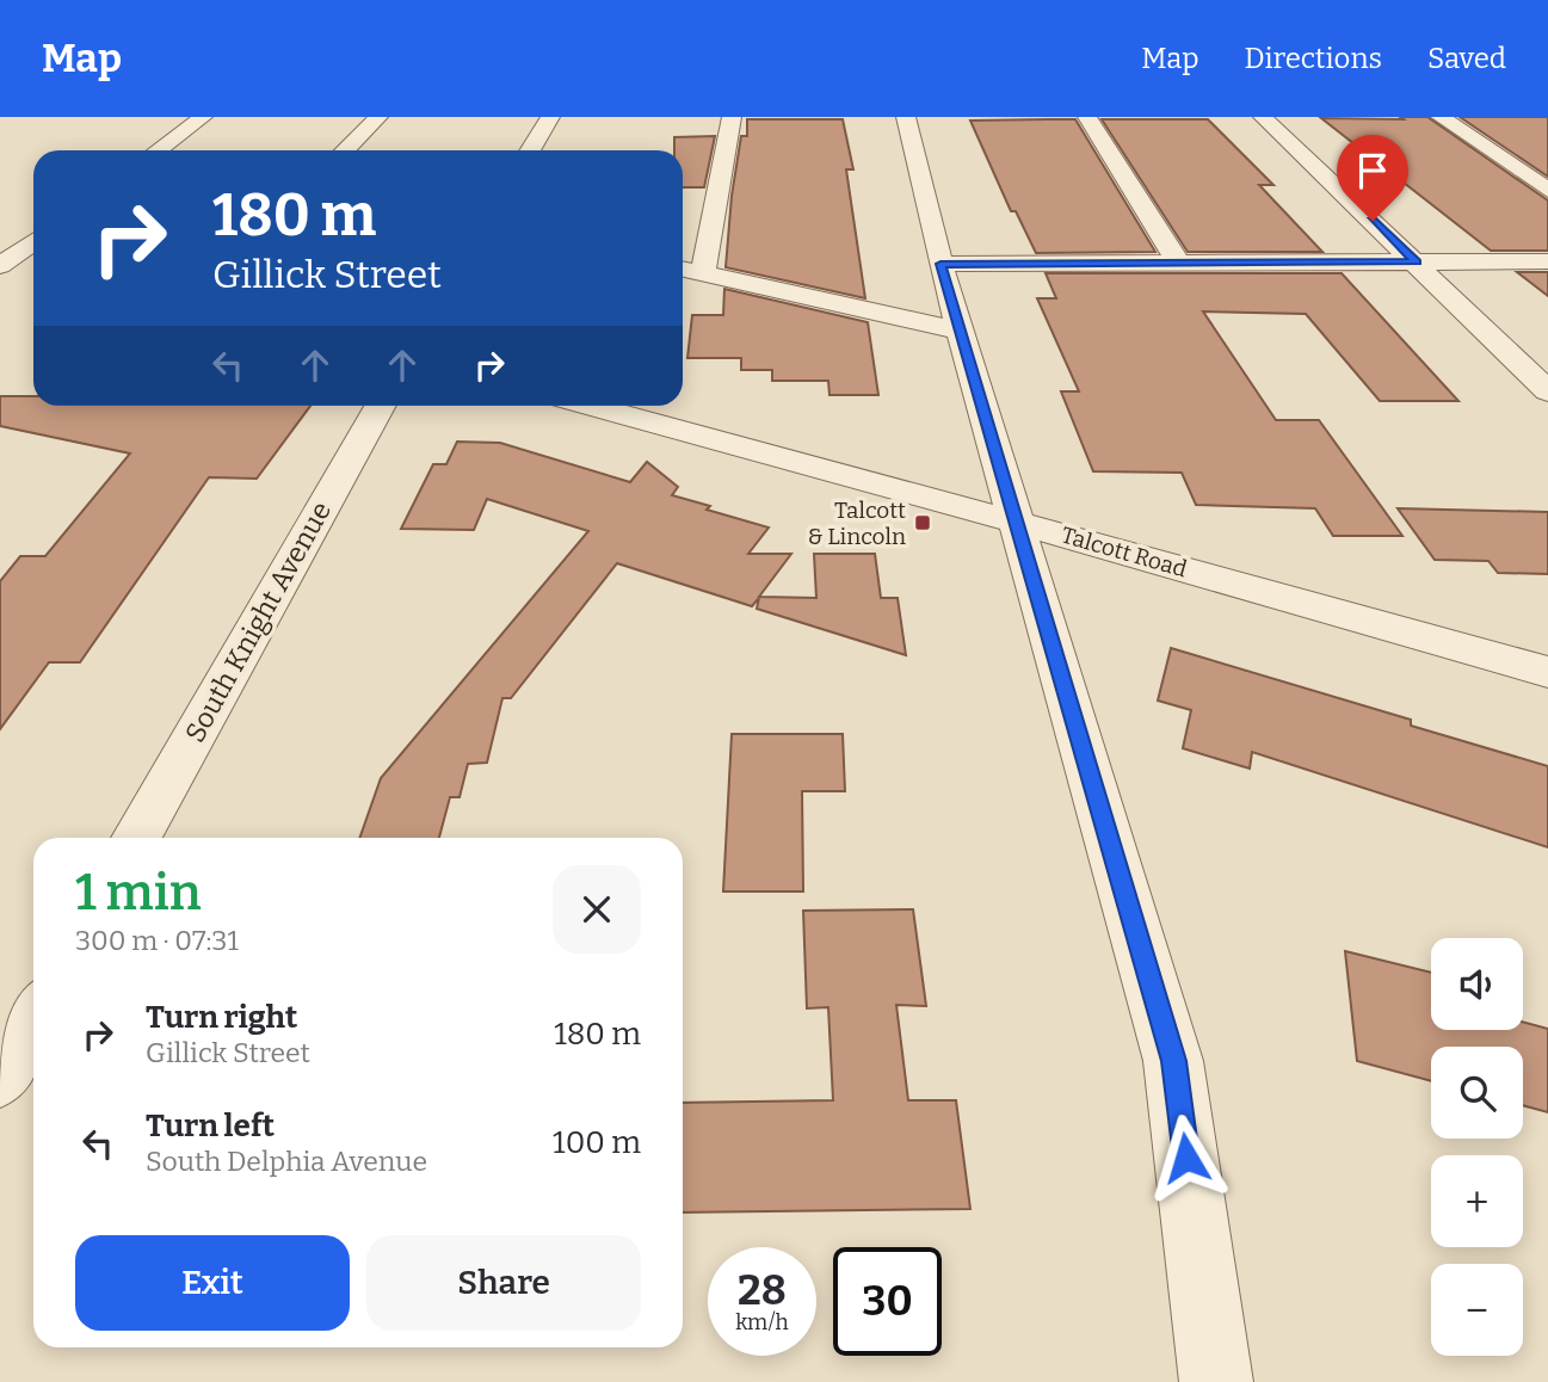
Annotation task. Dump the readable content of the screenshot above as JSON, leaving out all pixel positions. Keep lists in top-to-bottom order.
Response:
{
  "streets": {
    "street": ["Talcott Road", "South Knight Avenue"]
  },
  "places": {
    "transit": ["Talcott & Lincoln"]
  },
  "page": {
    "header": "Map",
    "nav": ["Map", "Directions", "Saved"],
    "turn": ["180 m", "Gillick Street"],
    "heading": ["1 min", "300 m · 07:31"],
    "map_buttons": ["+", "−"],
    "list": [
      {
        "name": "Turn right",
        "note": "Gillick Street",
        "value": "180 m"
      },
      {
        "name": "Turn left",
        "note": "South Delphia Avenue",
        "value": "100 m"
      }
    ],
    "buttons": ["Exit", "Share"],
    "speed": "28 km/h",
    "limit": "30"
  }
}
